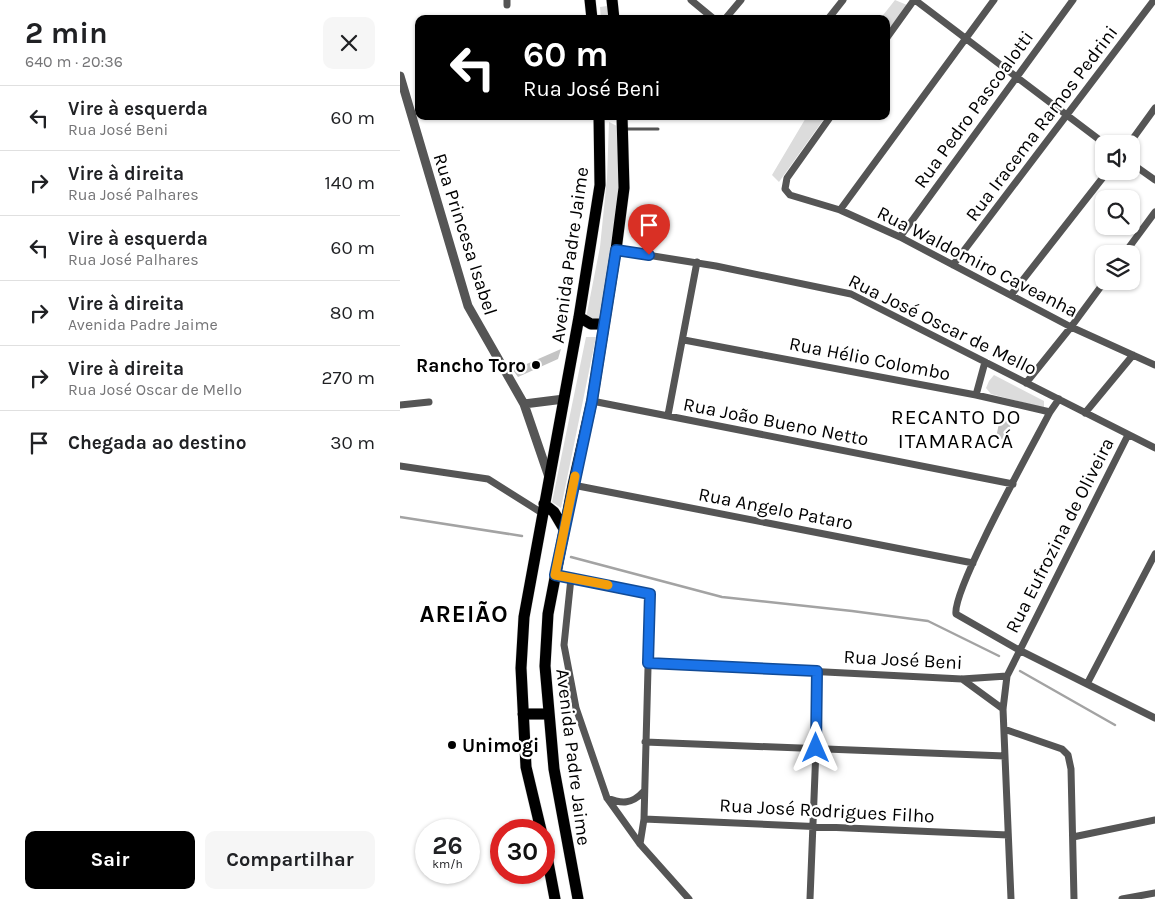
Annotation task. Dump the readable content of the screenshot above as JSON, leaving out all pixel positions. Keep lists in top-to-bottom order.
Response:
{
  "streets": {
    "main road": ["Avenida Padre Jaime"],
    "street": [
      "Rua Pedro Pascoalotti",
      "Rua Iracema Ramos Pedrini",
      "Rua Princesa Isabel",
      "Rua Waldomiro Caveanha",
      "Rua José Oscar de Mello",
      "Rua Hélio Colombo",
      "Rua João Bueno Netto",
      "Rua Angelo Pataro",
      "Rua Eufrozina de Oliveira",
      "Rua José Beni",
      "Rua José Rodrigues Filho"
    ]
  },
  "crossings": [
    ["Rua Pedro Pascoalotti", "Rua Waldomiro Caveanha"],
    ["Rua Iracema Ramos Pedrini", "Rua Waldomiro Caveanha"],
    ["Rua Princesa Isabel", "Avenida Padre Jaime"],
    ["Avenida Padre Jaime", "Rua José Oscar de Mello"],
    ["Avenida Padre Jaime", "Rua João Bueno Netto"],
    ["Avenida Padre Jaime", "Rua Angelo Pataro"],
    ["Rua José Oscar de Mello", "Rua Eufrozina de Oliveira"],
    ["Rua Eufrozina de Oliveira", "Rua José Beni"],
    ["Rua Eufrozina de Oliveira", "Rua José Rodrigues Filho"]
  ],
  "districts": ["RECANTO DO ITAMARACÁ", "AREIÃO"],
  "places": ["Rancho Toro", "Unimogi"],
  "page": {
    "heading": ["2 min", "640 m · 20:36"],
    "turn": ["60 m", "Rua José Beni"],
    "list": [
      {
        "name": "Vire à esquerda",
        "note": "Rua José Beni",
        "value": "60 m"
      },
      {
        "name": "Vire à direita",
        "note": "Rua José Palhares",
        "value": "140 m"
      },
      {
        "name": "Vire à esquerda",
        "note": "Rua José Palhares",
        "value": "60 m"
      },
      {
        "name": "Vire à direita",
        "note": "Avenida Padre Jaime",
        "value": "80 m"
      },
      {
        "name": "Vire à direita",
        "note": "Rua José Oscar de Mello",
        "value": "270 m"
      },
      {
        "name": "Chegada ao destino",
        "value": "30 m"
      }
    ],
    "speed": "26 km/h",
    "limit": "30",
    "buttons": ["Sair", "Compartilhar"]
  }
}
